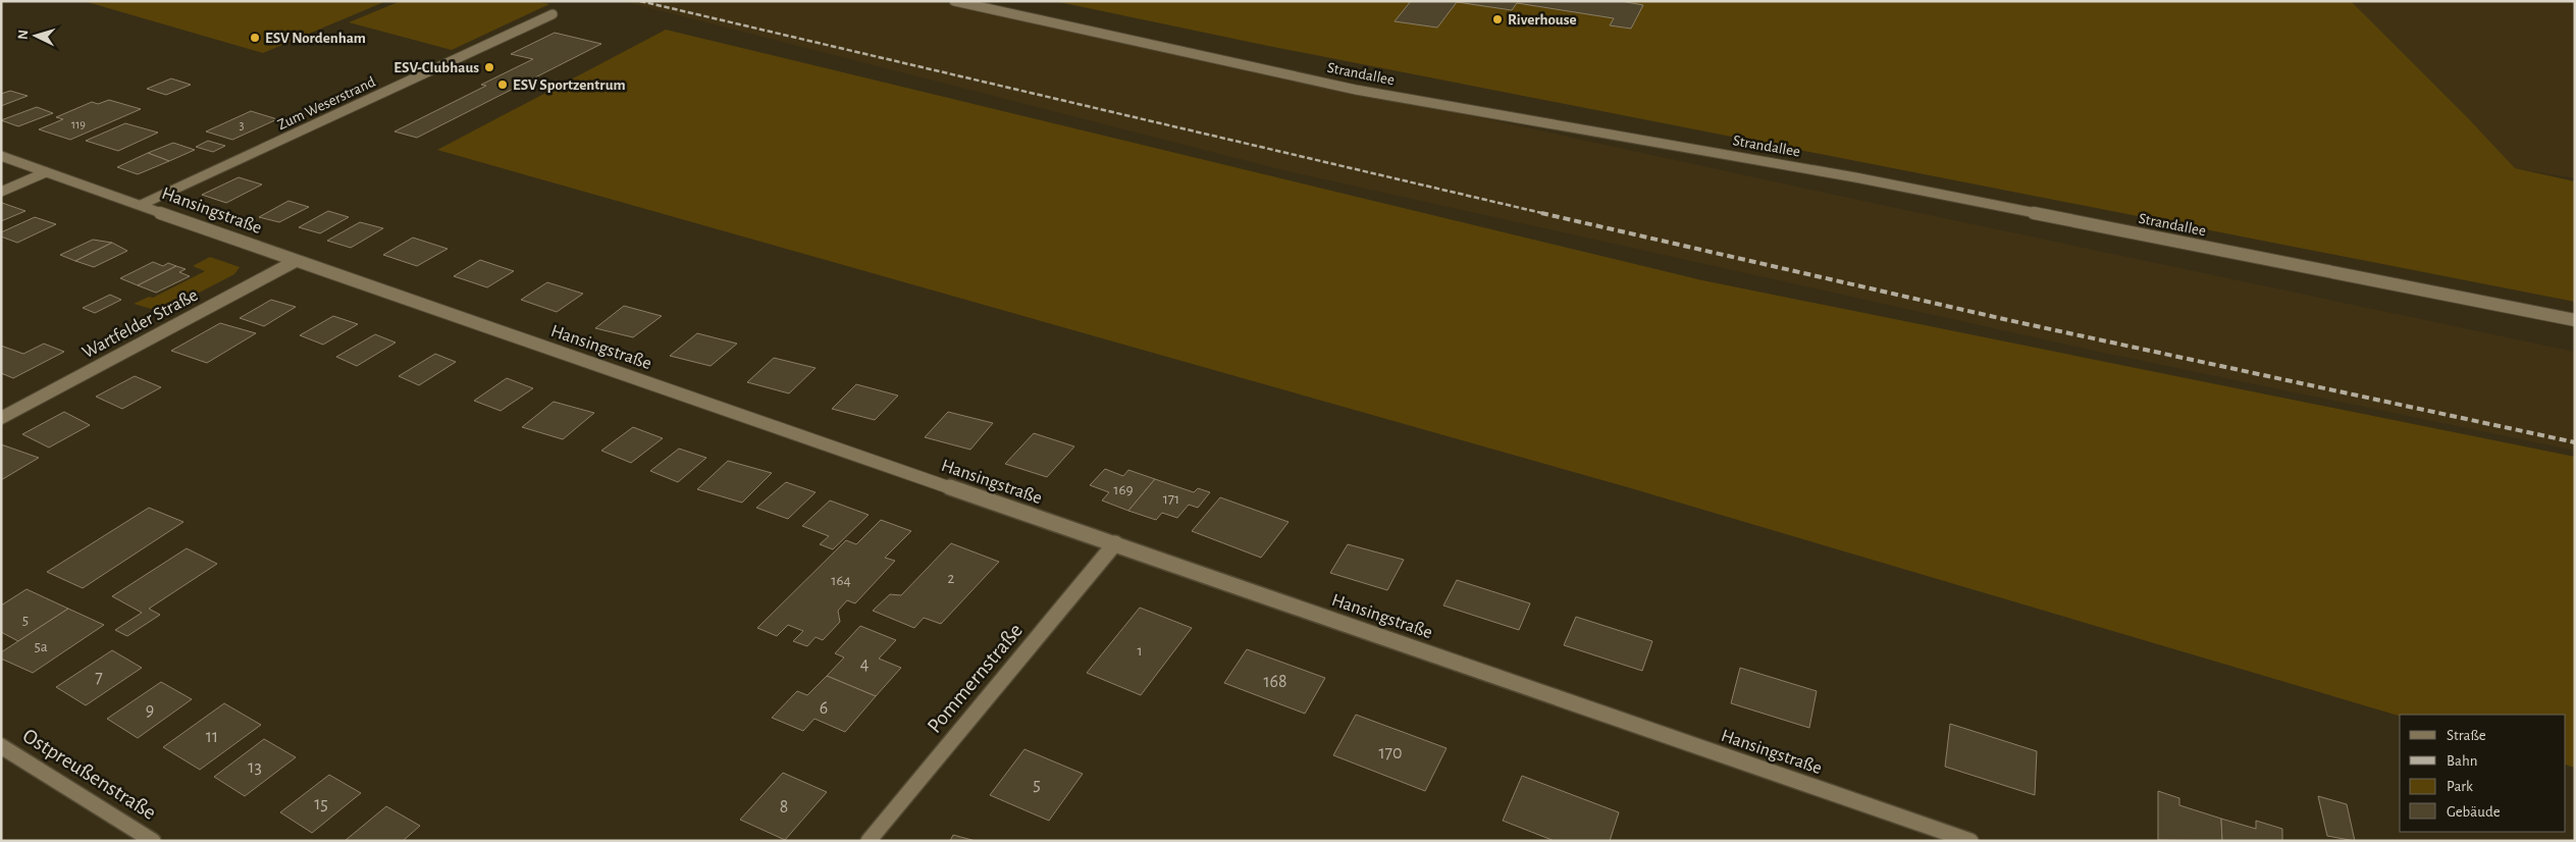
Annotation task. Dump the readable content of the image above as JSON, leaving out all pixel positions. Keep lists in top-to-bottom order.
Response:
{
  "streets": {
    "street": [
      "Strandallee",
      "Zum Weserstrand",
      "Hansingstraße",
      "Wartfelder Straße",
      "Pommernstraße",
      "Ostpreußenstraße"
    ]
  },
  "crossings": [
    ["Zum Weserstrand", "Hansingstraße"],
    ["Hansingstraße", "Wartfelder Straße"],
    ["Hansingstraße", "Pommernstraße"]
  ],
  "places": [
    "Riverhouse",
    "ESV Nordenham",
    "ESV-Clubhaus",
    "ESV Sportzentrum"
  ],
  "house_numbers": [
    "119",
    "3",
    "169",
    "171",
    "2",
    "164",
    "5",
    "5a",
    "1",
    "4",
    "7",
    "168",
    "6",
    "9",
    "11",
    "170",
    "13",
    "5",
    "15",
    "8"
  ],
  "legend": [
    "Straße",
    "Bahn",
    "Park",
    "Gebäude"
  ],
  "north": "left"
}
